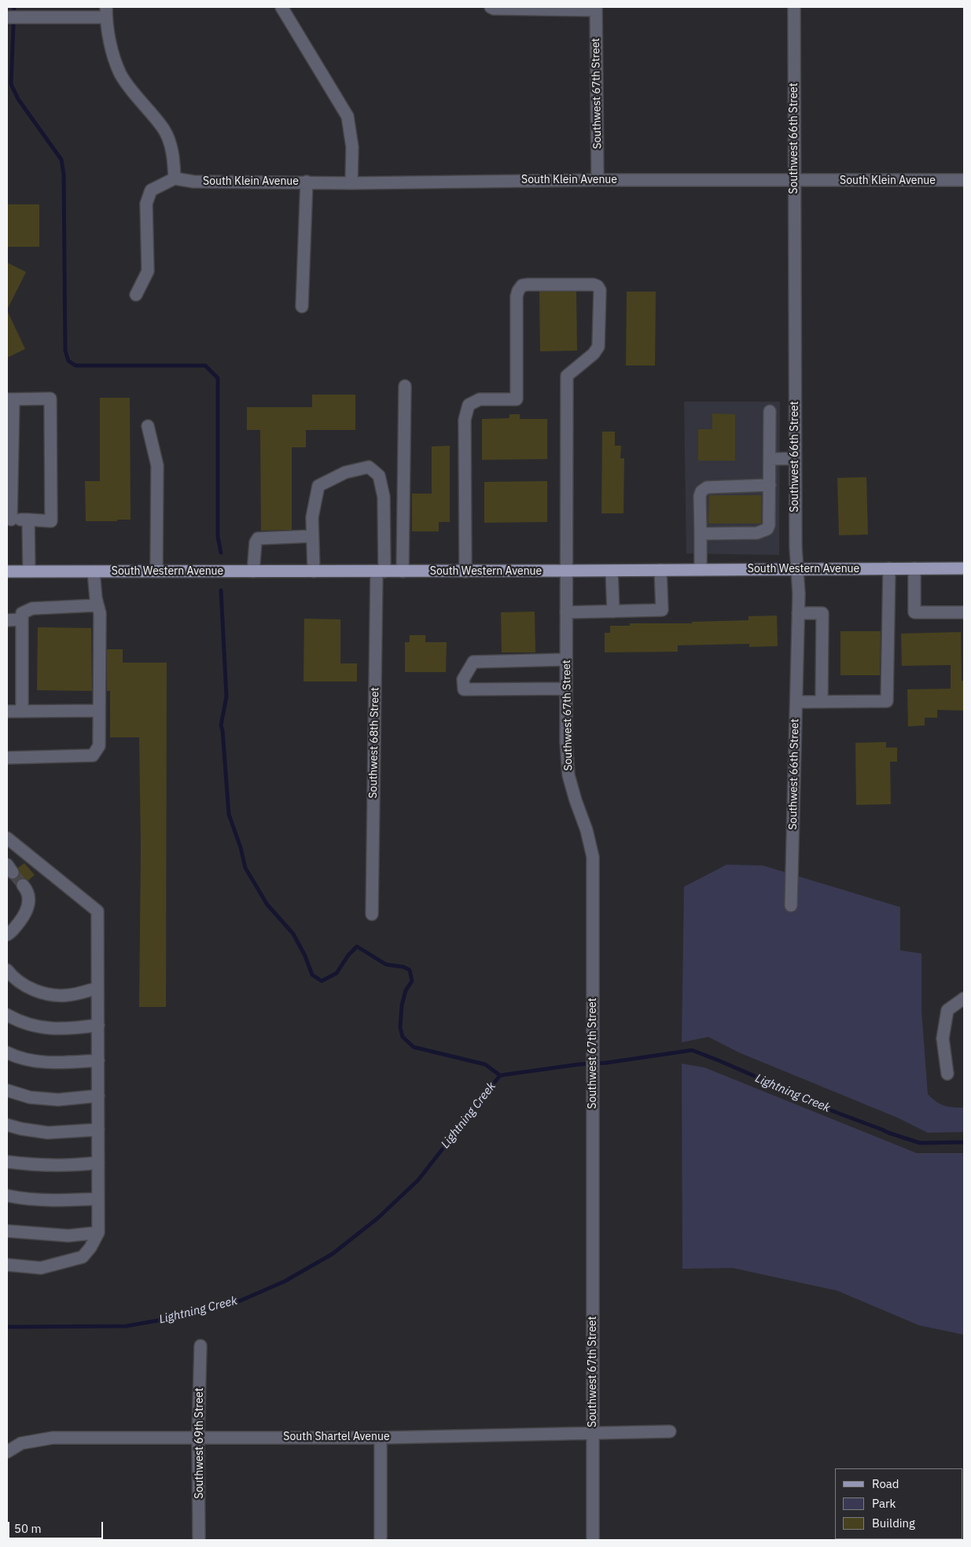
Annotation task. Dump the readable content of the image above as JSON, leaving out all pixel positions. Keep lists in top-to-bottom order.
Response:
{
  "streets": {
    "main road": ["South Western Avenue"],
    "street": [
      "Southwest 67th Street",
      "Southwest 66th Street",
      "South Klein Avenue",
      "Southwest 68th Street",
      "South Shartel Avenue",
      "Southwest 69th Street"
    ]
  },
  "crossings": [
    ["Southwest 67th Street", "South Klein Avenue"],
    ["Southwest 67th Street", "South Western Avenue"],
    ["Southwest 67th Street", "South Shartel Avenue"],
    ["Southwest 66th Street", "South Klein Avenue"],
    ["Southwest 66th Street", "South Western Avenue"],
    ["South Western Avenue", "Southwest 68th Street"],
    ["South Shartel Avenue", "Southwest 69th Street"]
  ],
  "water": ["Lightning Creek"],
  "legend": ["Road", "Park", "Building"],
  "scale_bar": "50 m"
}
